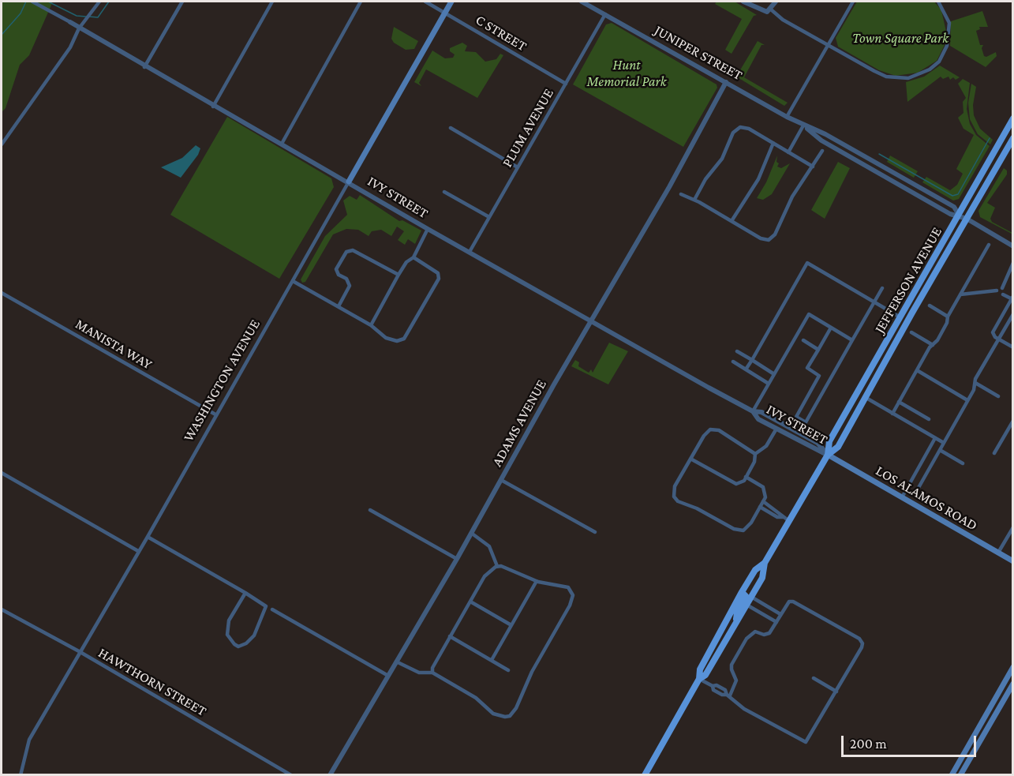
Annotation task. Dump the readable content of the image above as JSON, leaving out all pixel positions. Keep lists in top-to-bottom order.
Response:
{
  "streets": {
    "main road": ["JEFFERSON AVENUE", "WASHINGTON AVENUE", "LOS ALAMOS ROAD"],
    "street": [
      "C STREET",
      "JUNIPER STREET",
      "PLUM AVENUE",
      "IVY STREET",
      "MANISTA WAY",
      "ADAMS AVENUE",
      "HAWTHORN STREET"
    ]
  },
  "crossings": [
    ["C STREET", "PLUM AVENUE"],
    ["C STREET", "WASHINGTON AVENUE"],
    ["JUNIPER STREET", "PLUM AVENUE"],
    ["JUNIPER STREET", "JEFFERSON AVENUE"],
    ["JUNIPER STREET", "ADAMS AVENUE"],
    ["PLUM AVENUE", "IVY STREET"],
    ["IVY STREET", "JEFFERSON AVENUE"],
    ["IVY STREET", "WASHINGTON AVENUE"],
    ["IVY STREET", "ADAMS AVENUE"],
    ["IVY STREET", "LOS ALAMOS ROAD"],
    ["JEFFERSON AVENUE", "LOS ALAMOS ROAD"],
    ["MANISTA WAY", "WASHINGTON AVENUE"],
    ["WASHINGTON AVENUE", "HAWTHORN STREET"]
  ],
  "parks": ["Town Square Park", "Hunt Memorial Park"],
  "scale_bar": "200 m"
}
